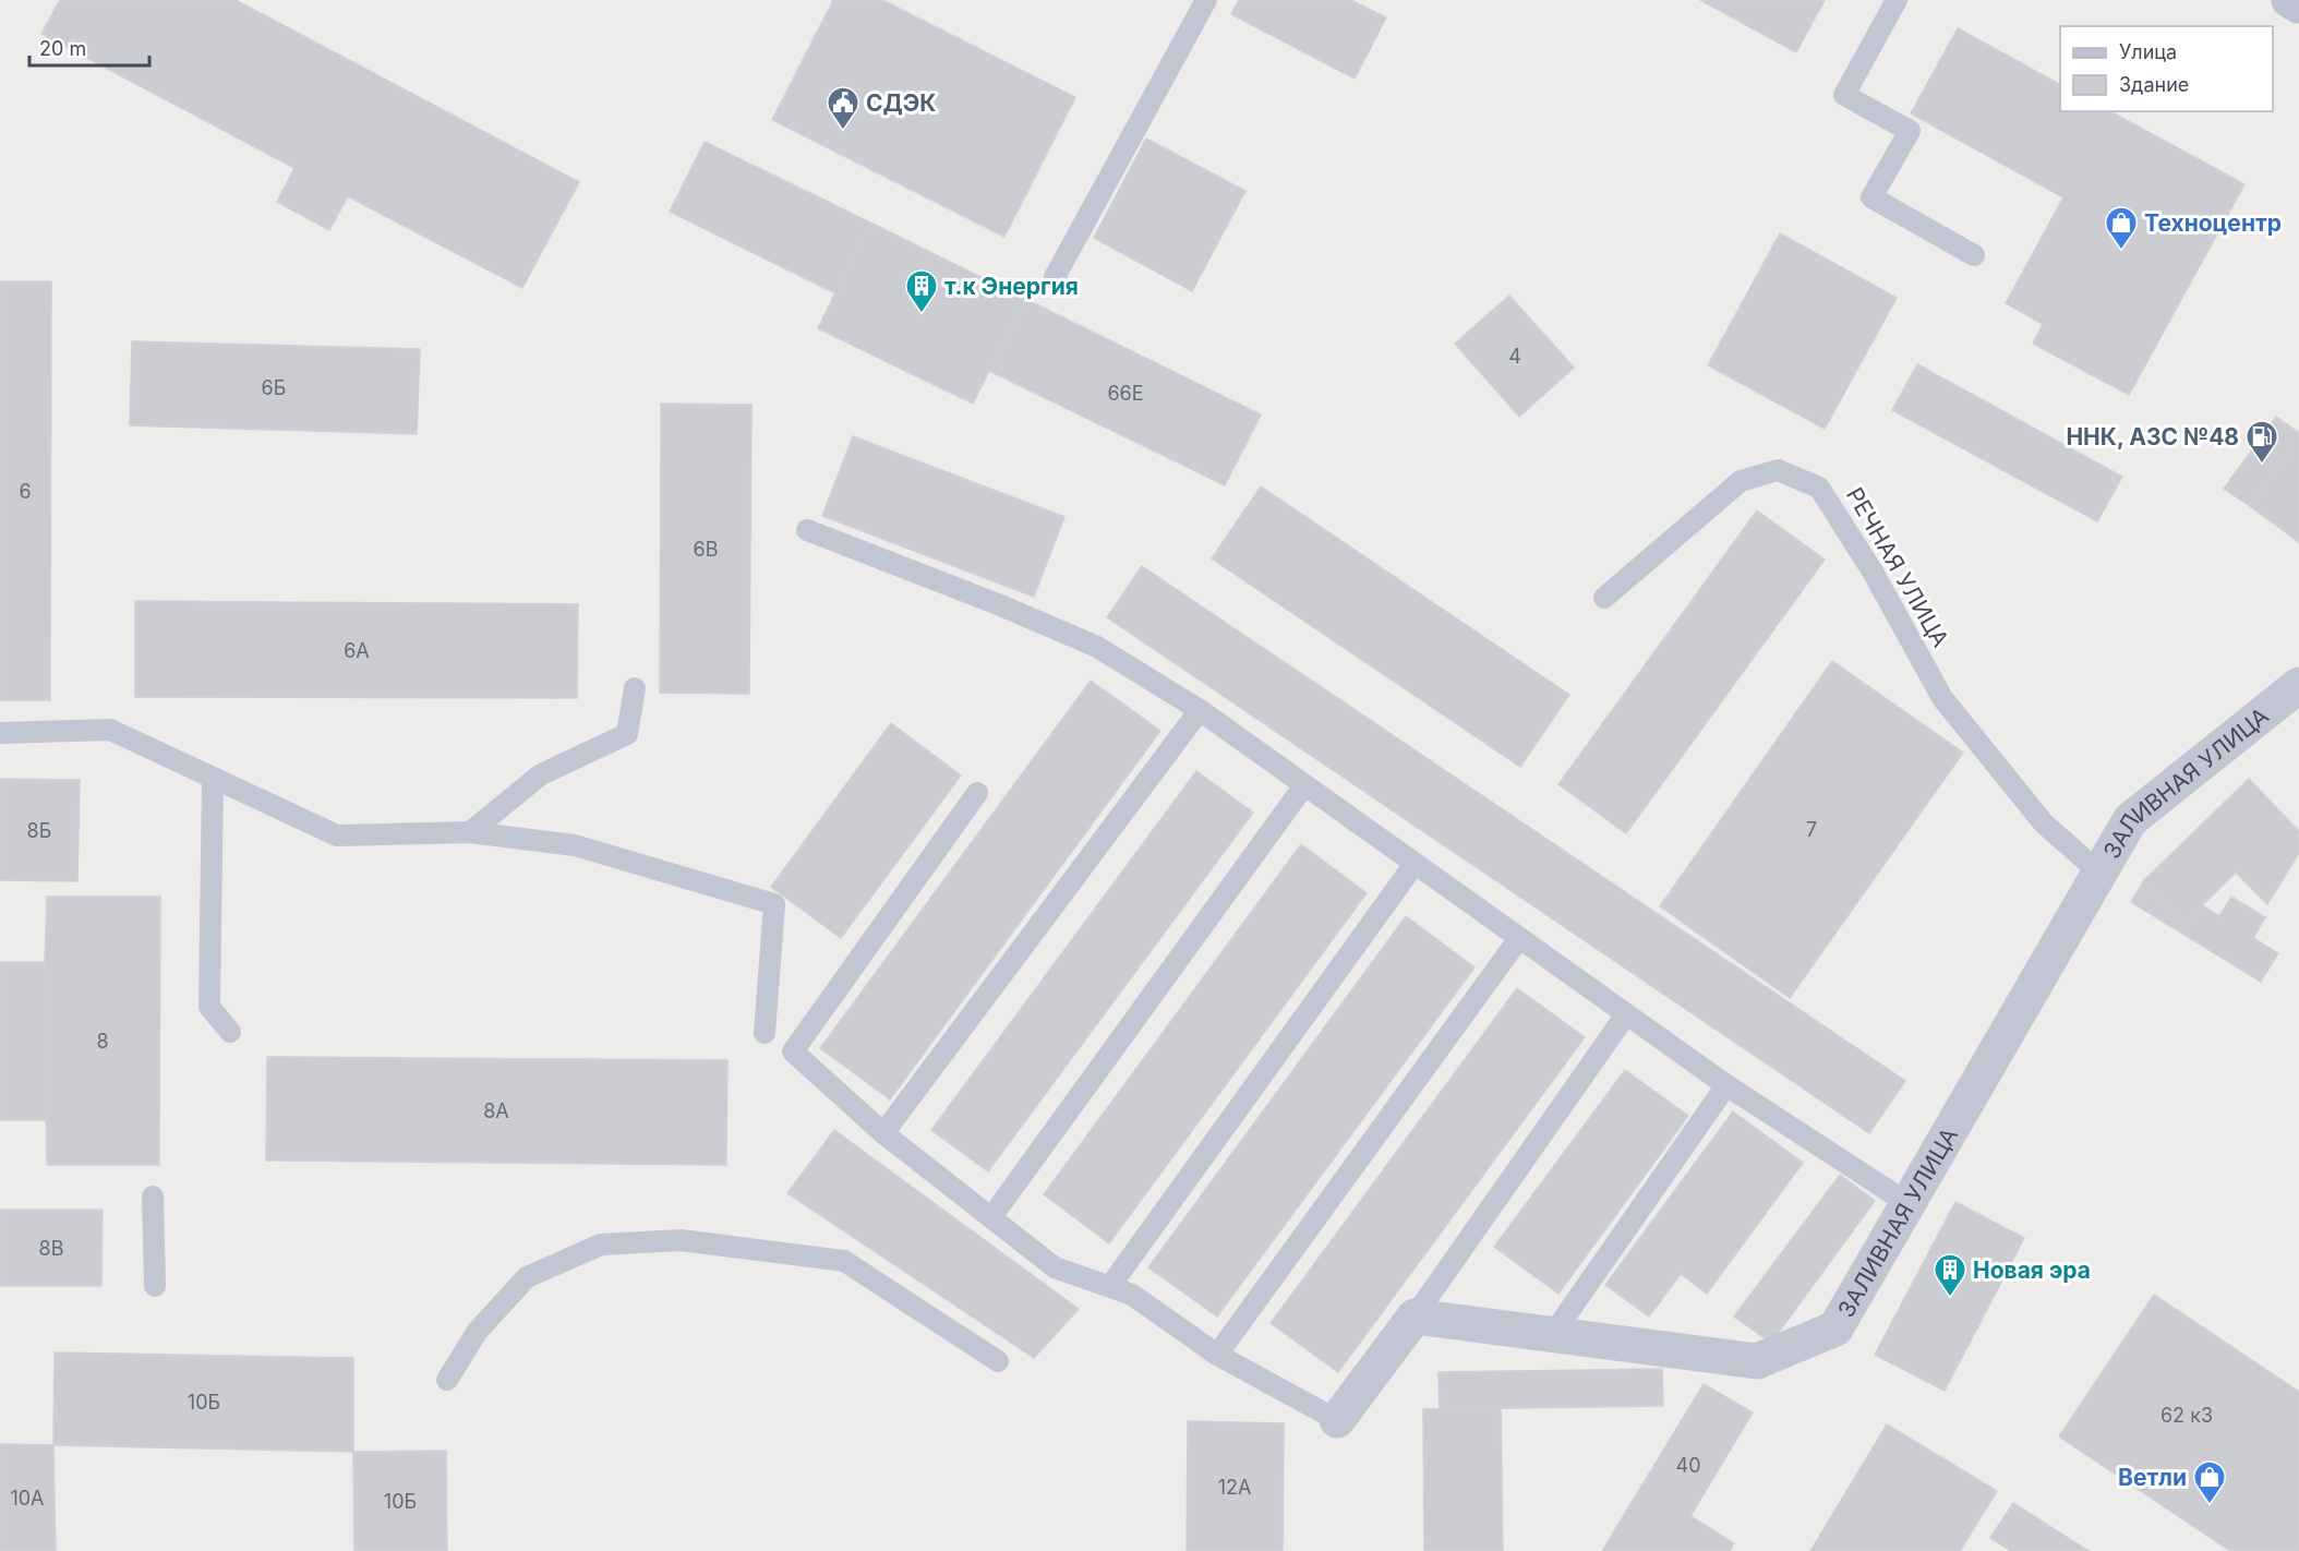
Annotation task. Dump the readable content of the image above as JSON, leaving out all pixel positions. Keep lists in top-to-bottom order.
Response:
{
  "streets": {
    "street": ["ЗАЛИВНАЯ УЛИЦА"],
    "lane": ["РЕЧНАЯ УЛИЦА"]
  },
  "crossings": [
    ["РЕЧНАЯ УЛИЦА", "ЗАЛИВНАЯ УЛИЦА"]
  ],
  "places": {
    "public building": ["СДЭК"],
    "shop": ["Техноцентр", "Ветли"],
    "building": ["т.к Энергия", "Новая эра"],
    "fuel station": ["ННК, АЗС №48"]
  },
  "house_numbers": [
    "4",
    "6Б",
    "66Е",
    "6",
    "6В",
    "6А",
    "7",
    "8Б",
    "8",
    "8А",
    "8В",
    "10Б",
    "62 к3",
    "40",
    "12А",
    "10А",
    "10Б"
  ],
  "legend": ["Улица", "Здание"],
  "scale_bar": "20 m"
}
